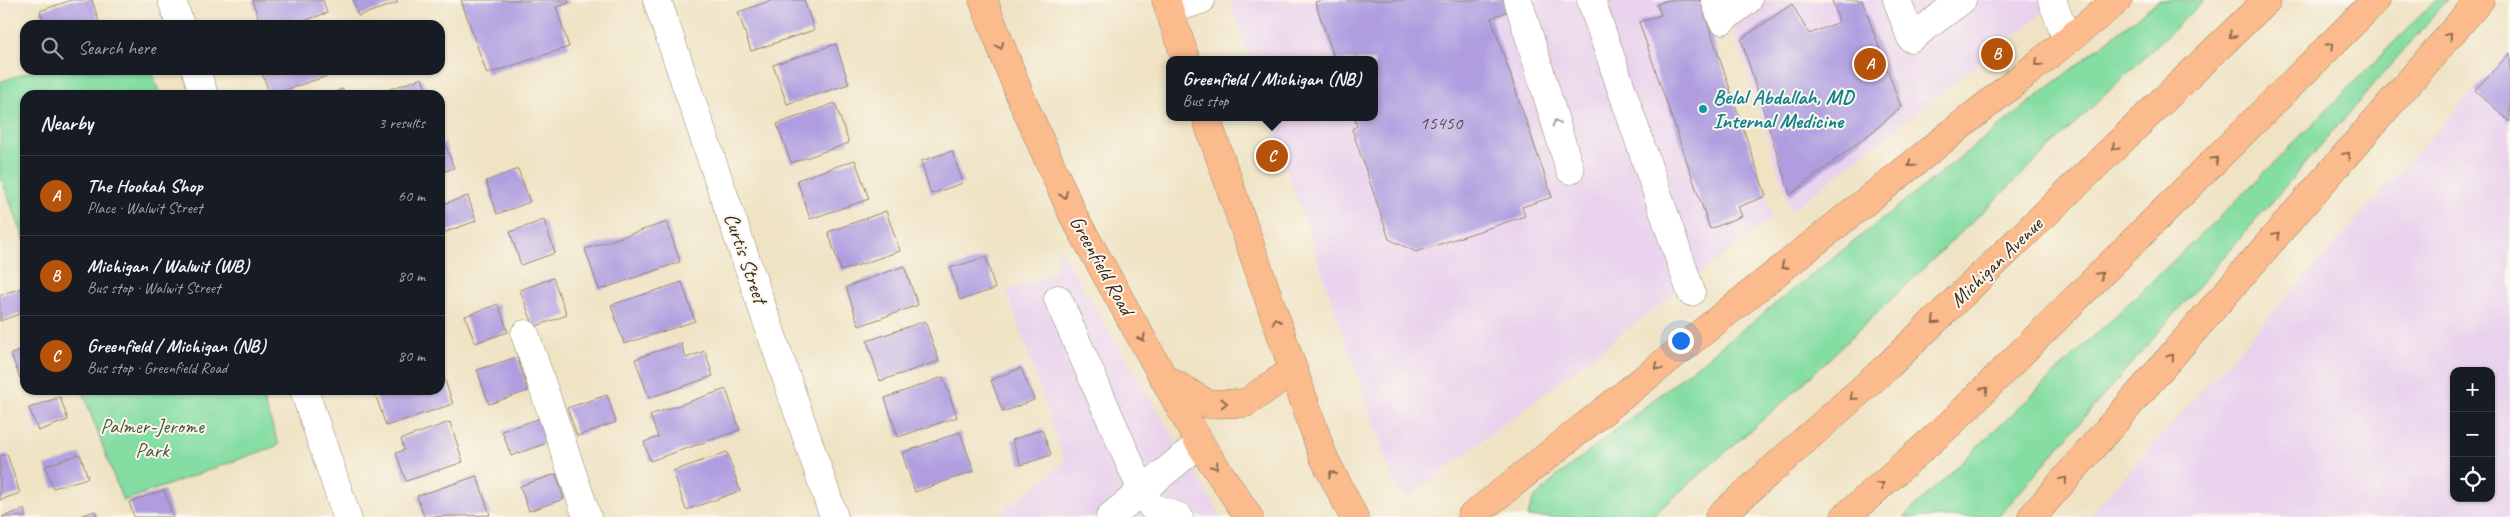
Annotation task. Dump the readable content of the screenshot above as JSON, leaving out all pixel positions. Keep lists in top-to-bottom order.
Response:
{
  "streets": {
    "main road": ["Michigan Avenue", "Greenfield Road"],
    "street": ["Curtis Street"]
  },
  "parks": ["Palmer-Jerome Park"],
  "places": ["Belal Abdallah, MD Internal Medicine"],
  "house_numbers": ["15450"],
  "page": {
    "search": "Search here",
    "pins": ["B", "A", "C"],
    "popup": ["Greenfield / Michigan (NB)", "Bus stop"],
    "heading": ["Nearby", "3 results"],
    "list": [
      {
        "mark": "A",
        "name": "The Hookah Shop",
        "note": "Place · Walwit Street",
        "value": "60 m"
      },
      {
        "mark": "B",
        "name": "Michigan / Walwit (WB)",
        "note": "Bus stop · Walwit Street",
        "value": "80 m"
      },
      {
        "mark": "C",
        "name": "Greenfield / Michigan (NB)",
        "note": "Bus stop · Greenfield Road",
        "value": "80 m"
      }
    ],
    "map_buttons": ["+", "−"]
  }
}
